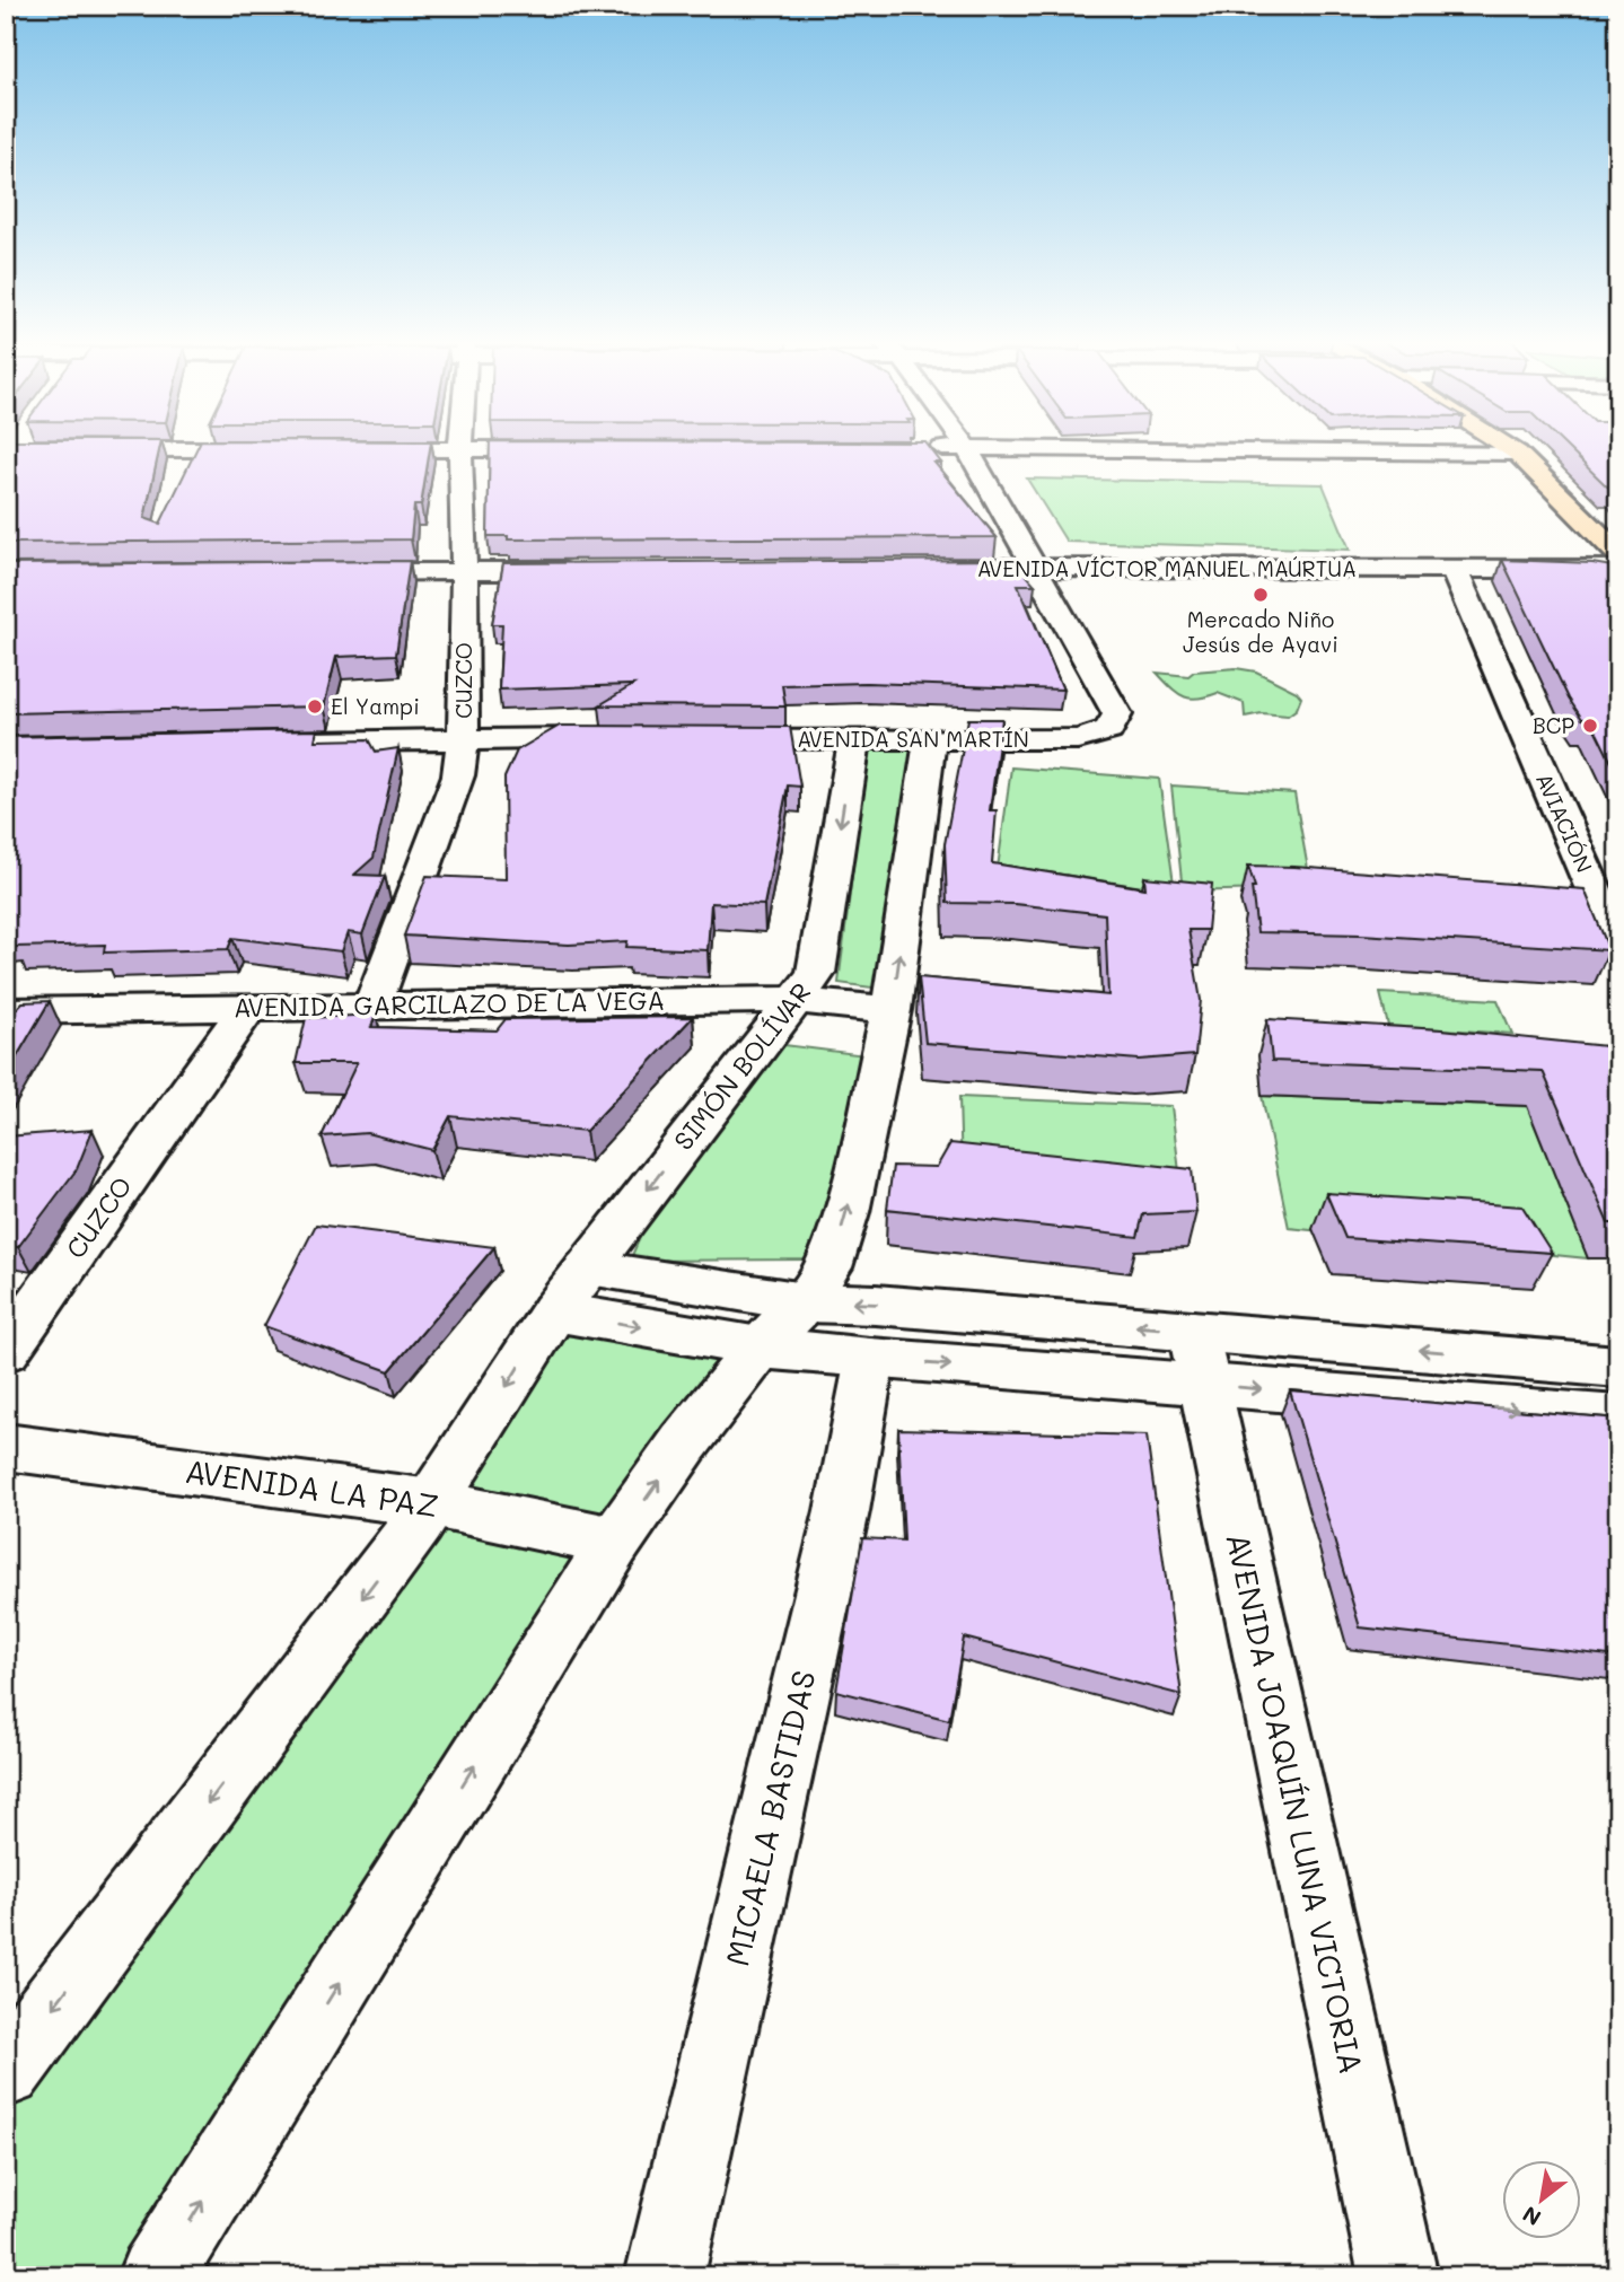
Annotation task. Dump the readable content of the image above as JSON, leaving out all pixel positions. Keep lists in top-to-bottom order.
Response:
{
  "streets": {
    "street": [
      "AVENIDA VÍCTOR MANUEL MAÚRTUA",
      "CUZCO",
      "AVENIDA SAN MARTÍN",
      "AVIACIÓN",
      "AVENIDA GARCILAZO DE LA VEGA",
      "SIMÓN BOLÍVAR",
      "AVENIDA LA PAZ",
      "AVENIDA JOAQUÍN LUNA VICTORIA",
      "MICAELA BASTIDAS"
    ]
  },
  "crossings": [
    ["AVENIDA VÍCTOR MANUEL MAÚRTUA", "AVENIDA SAN MARTÍN"],
    ["AVENIDA VÍCTOR MANUEL MAÚRTUA", "AVIACIÓN"],
    ["CUZCO", "AVENIDA GARCILAZO DE LA VEGA"],
    ["AVENIDA SAN MARTÍN", "SIMÓN BOLÍVAR"],
    ["AVENIDA GARCILAZO DE LA VEGA", "SIMÓN BOLÍVAR"],
    ["SIMÓN BOLÍVAR", "AVENIDA LA PAZ"]
  ],
  "places": ["Mercado Niño Jesús de Ayavi", "El Yampi", "BCP"],
  "north": "bottom left"
}
